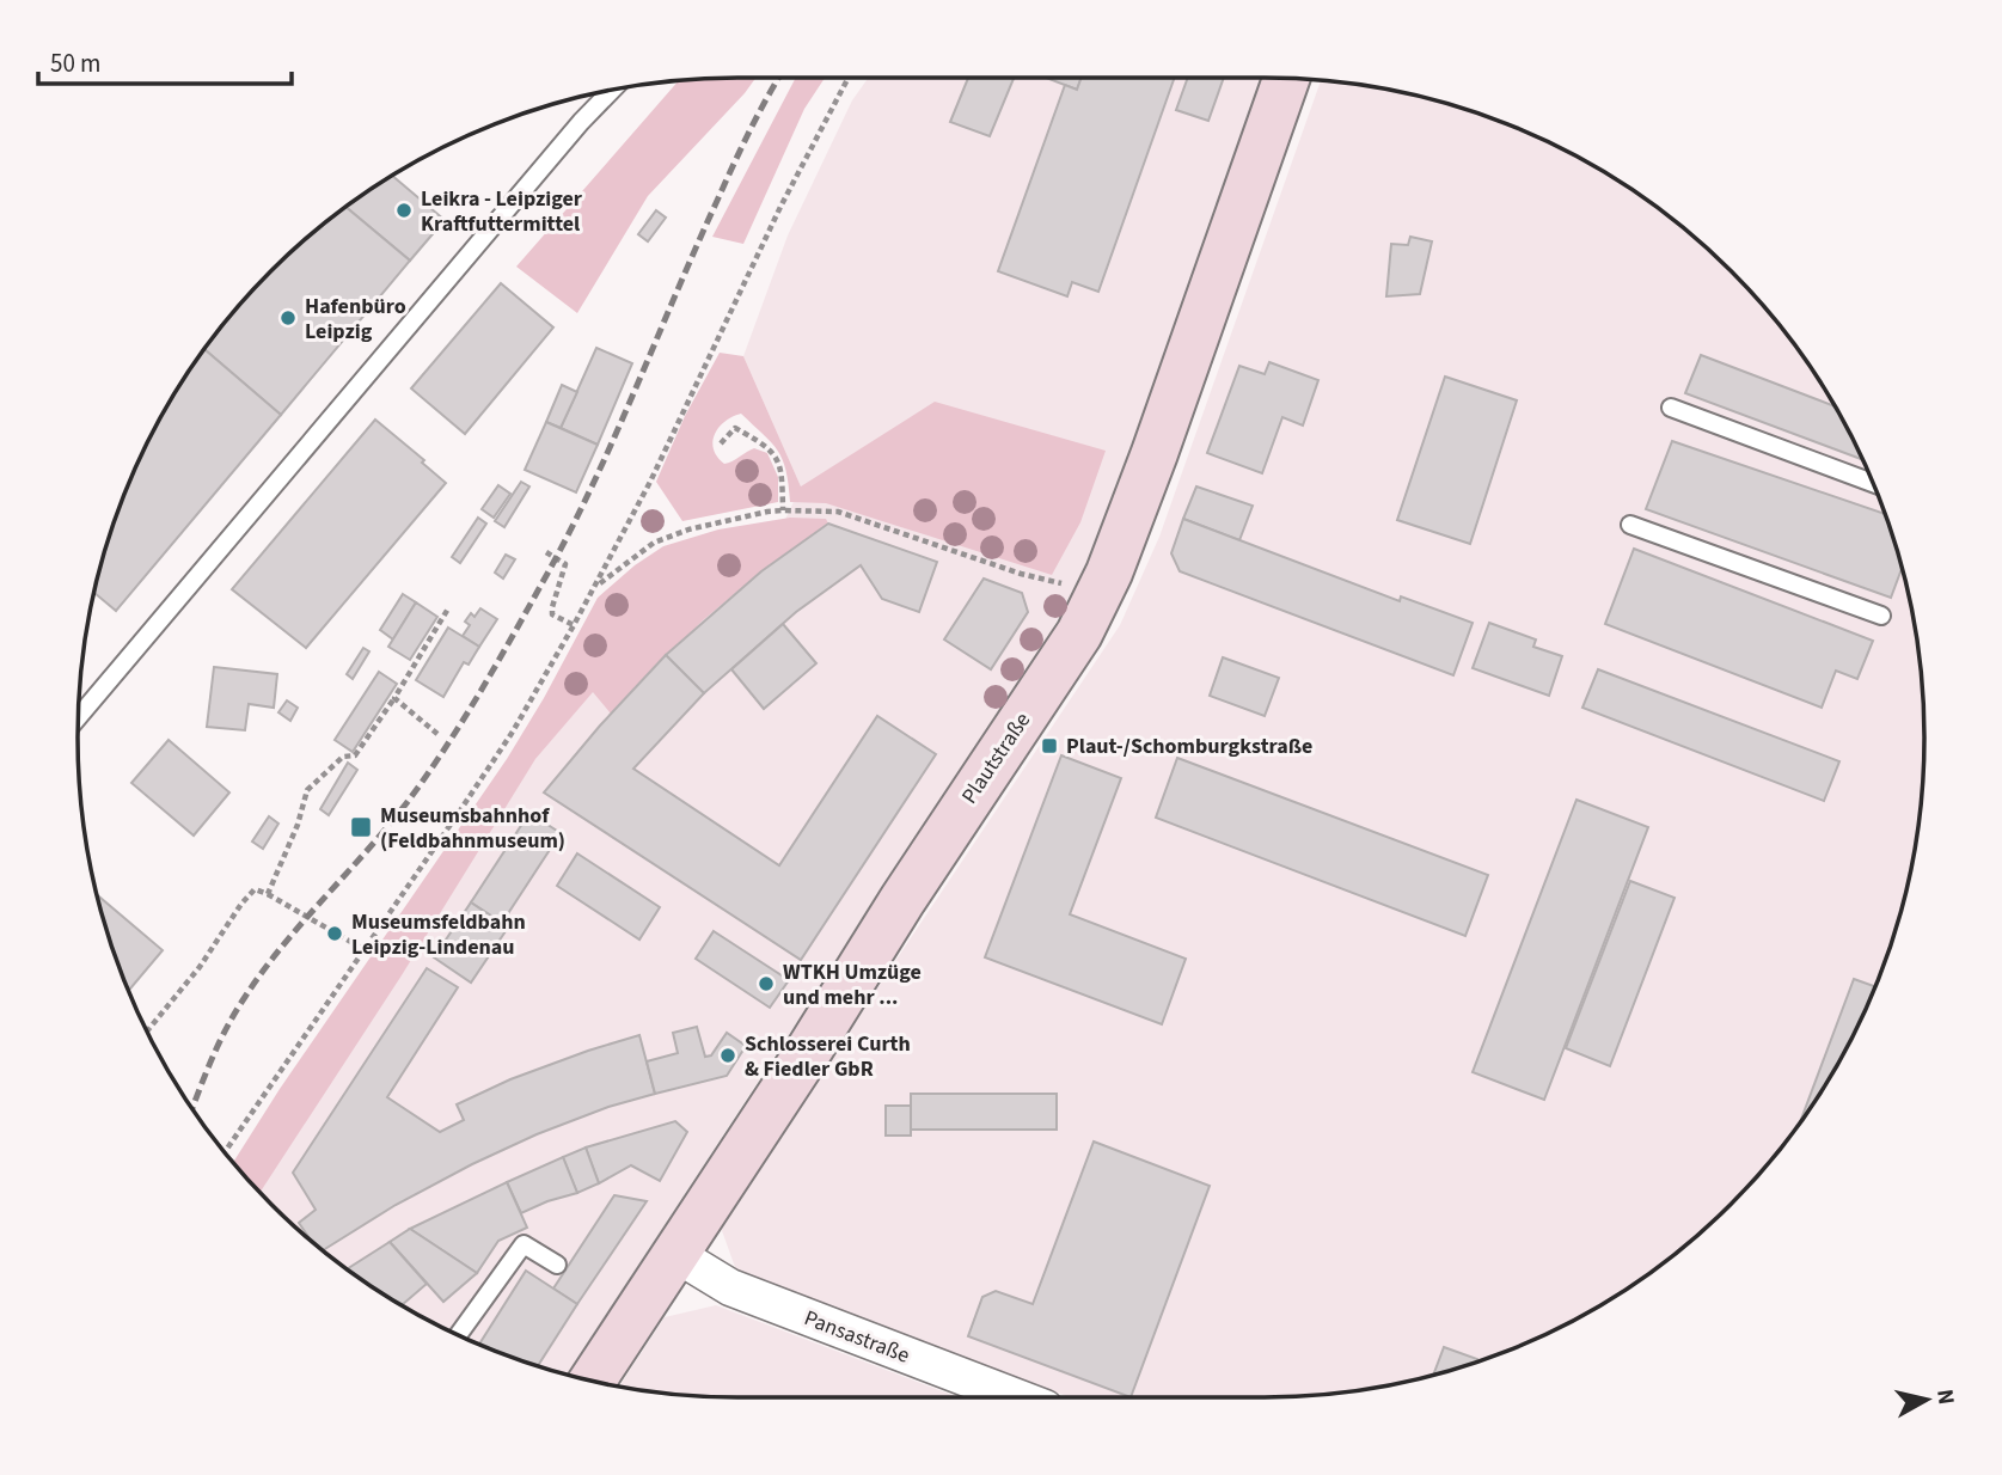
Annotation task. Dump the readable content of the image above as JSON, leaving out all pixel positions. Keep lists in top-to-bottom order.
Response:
{
  "streets": {
    "main road": ["Plautstraße"],
    "street": ["Pansastraße"]
  },
  "crossings": [
    ["Plautstraße", "Pansastraße"]
  ],
  "places": {
    "other": [
      "Leikra - Leipziger Kraftfuttermittel",
      "Hafenbüro Leipzig",
      "Museumsfeldbahn Leipzig-Lindenau",
      "WTKH Umzüge und mehr ...",
      "Schlosserei Curth & Fiedler GbR"
    ],
    "transit": ["Plaut-/Schomburgkstraße", "Museumsbahnhof (Feldbahnmuseum)"]
  },
  "scale_bar": "50 m",
  "north": "right"
}
